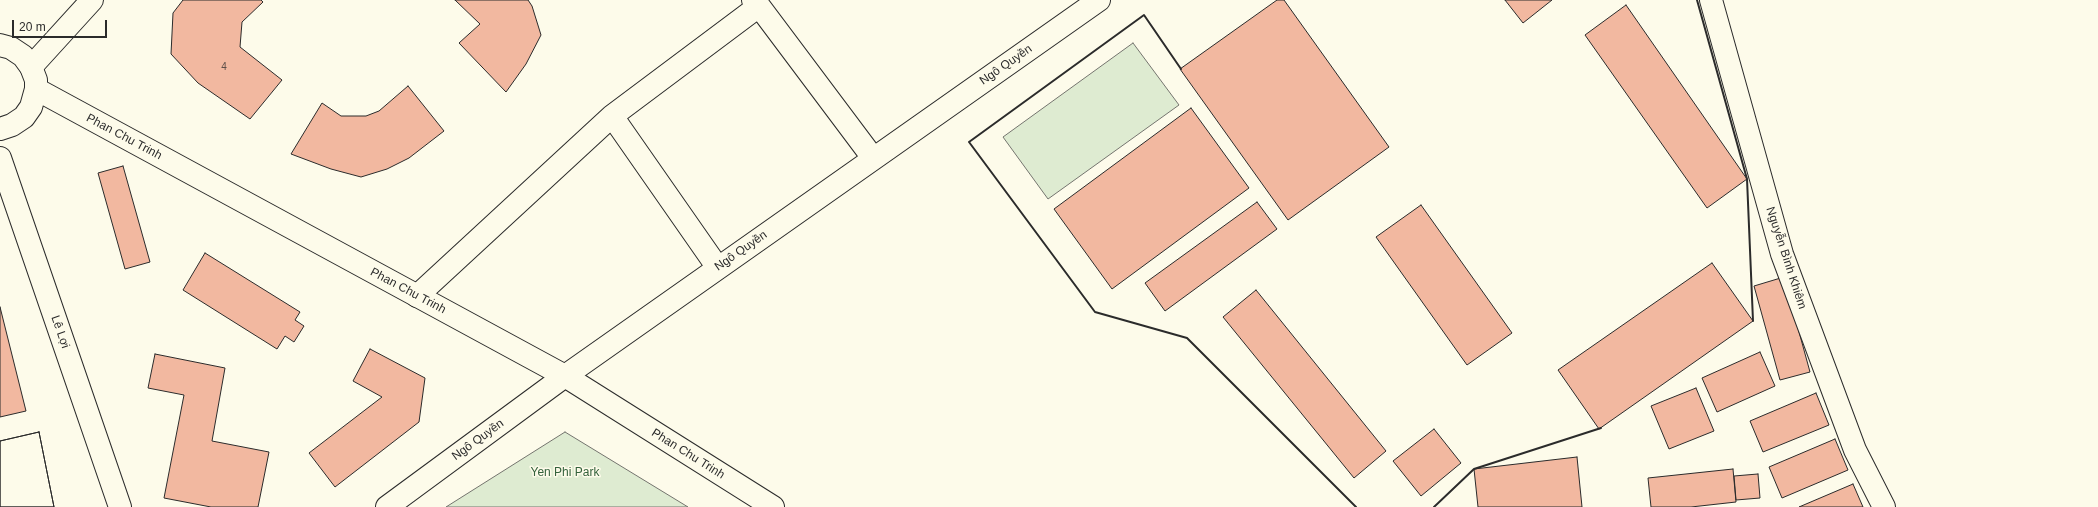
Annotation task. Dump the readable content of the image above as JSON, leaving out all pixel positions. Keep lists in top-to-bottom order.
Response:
{
  "streets": {
    "street": [
      "Ngô Quyền",
      "Phan Chu Trinh",
      "Nguyễn Bình Khiêm",
      "Lê Lợi"
    ]
  },
  "crossings": [
    ["Ngô Quyền", "Phan Chu Trinh"]
  ],
  "parks": ["Yen Phi Park"],
  "house_numbers": ["4"],
  "scale_bar": "20 m"
}
